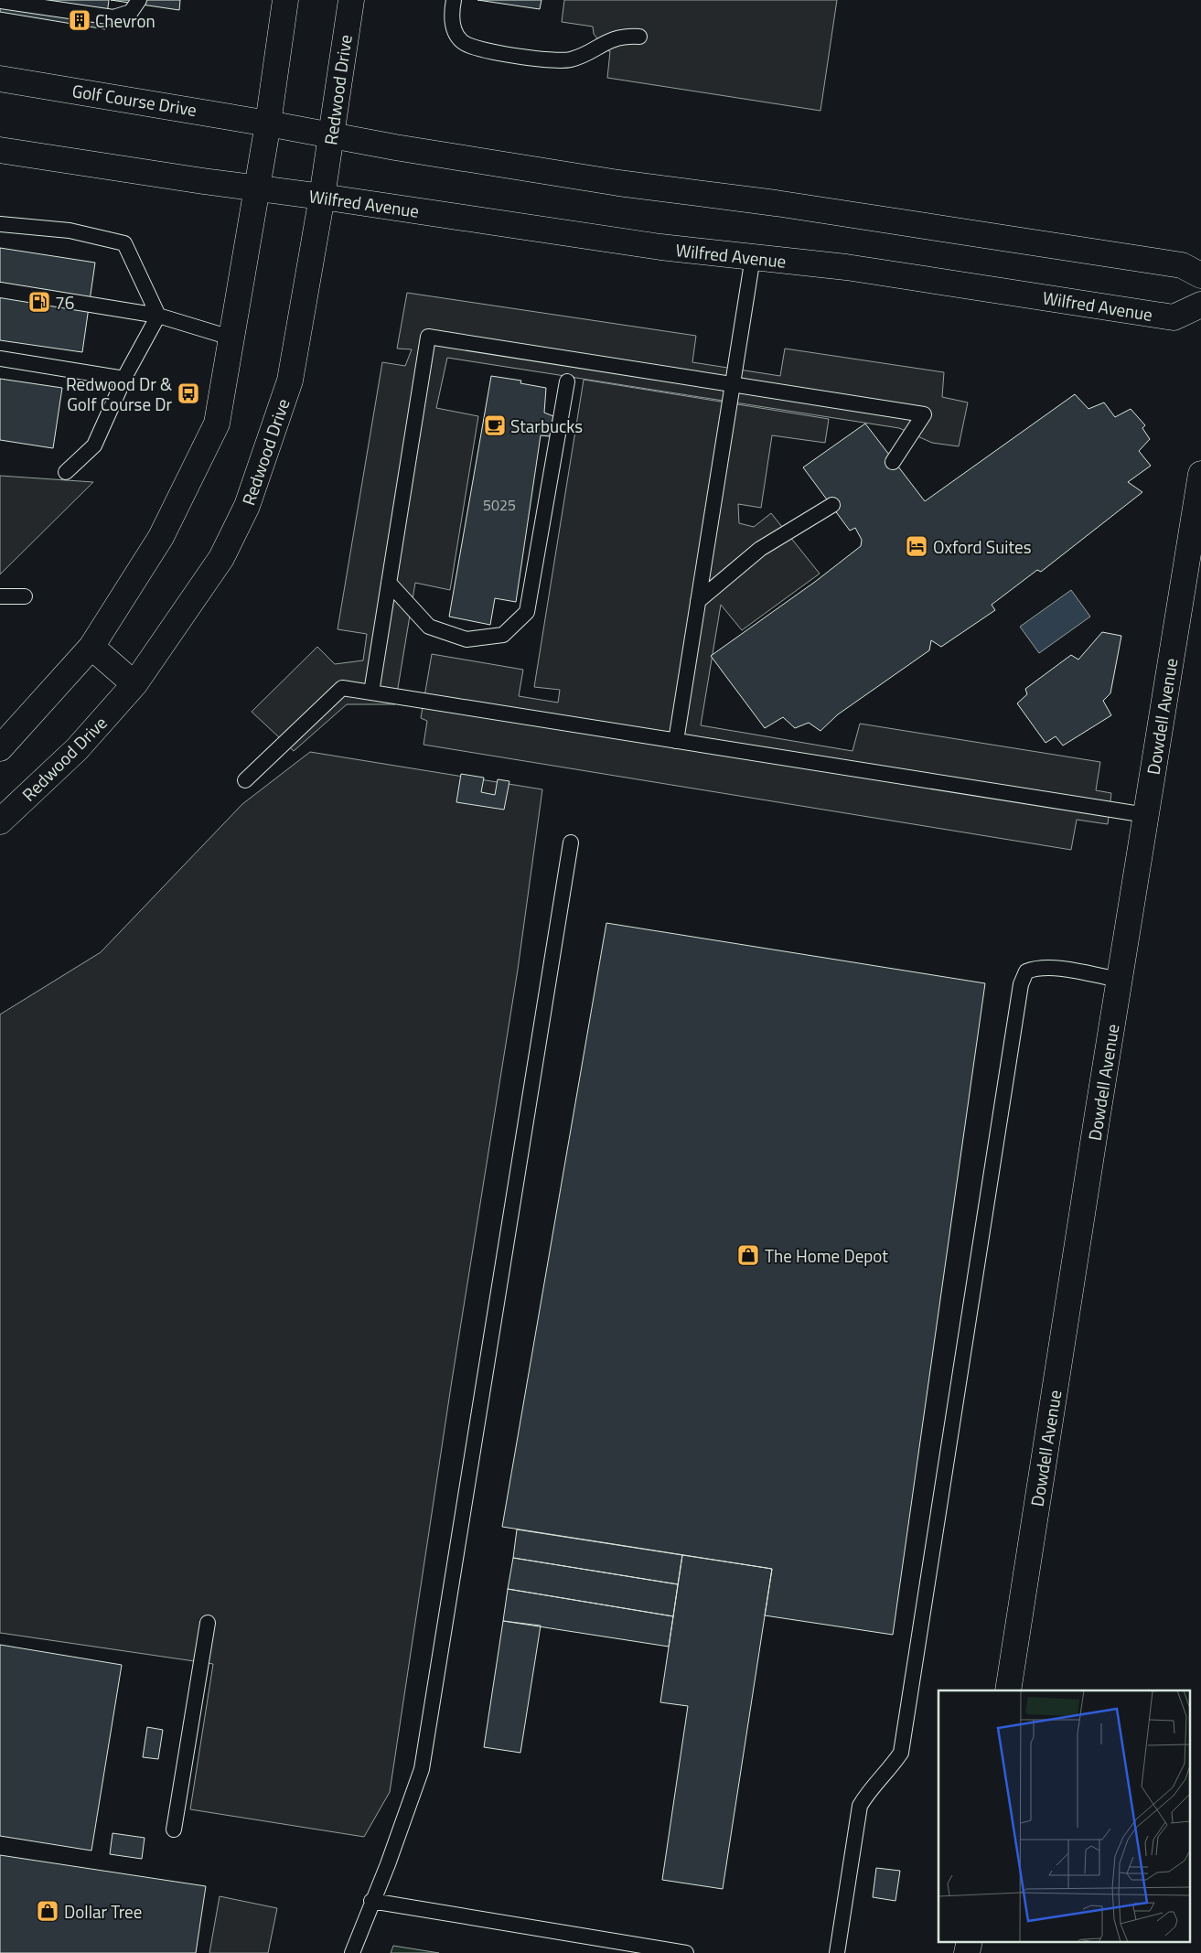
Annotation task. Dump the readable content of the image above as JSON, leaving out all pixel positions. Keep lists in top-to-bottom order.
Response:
{
  "streets": {
    "street": [
      "Redwood Drive",
      "Golf Course Drive",
      "Wilfred Avenue",
      "Dowdell Avenue"
    ]
  },
  "crossings": [
    ["Redwood Drive", "Wilfred Avenue"]
  ],
  "places": {
    "building": ["Chevron"],
    "fuel station": ["76"],
    "bus stop": ["Redwood Dr & Golf Course Dr"],
    "cafe": ["Starbucks"],
    "hotel": ["Oxford Suites"],
    "shop": ["The Home Depot", "Dollar Tree"]
  },
  "house_numbers": ["5025"]
}
